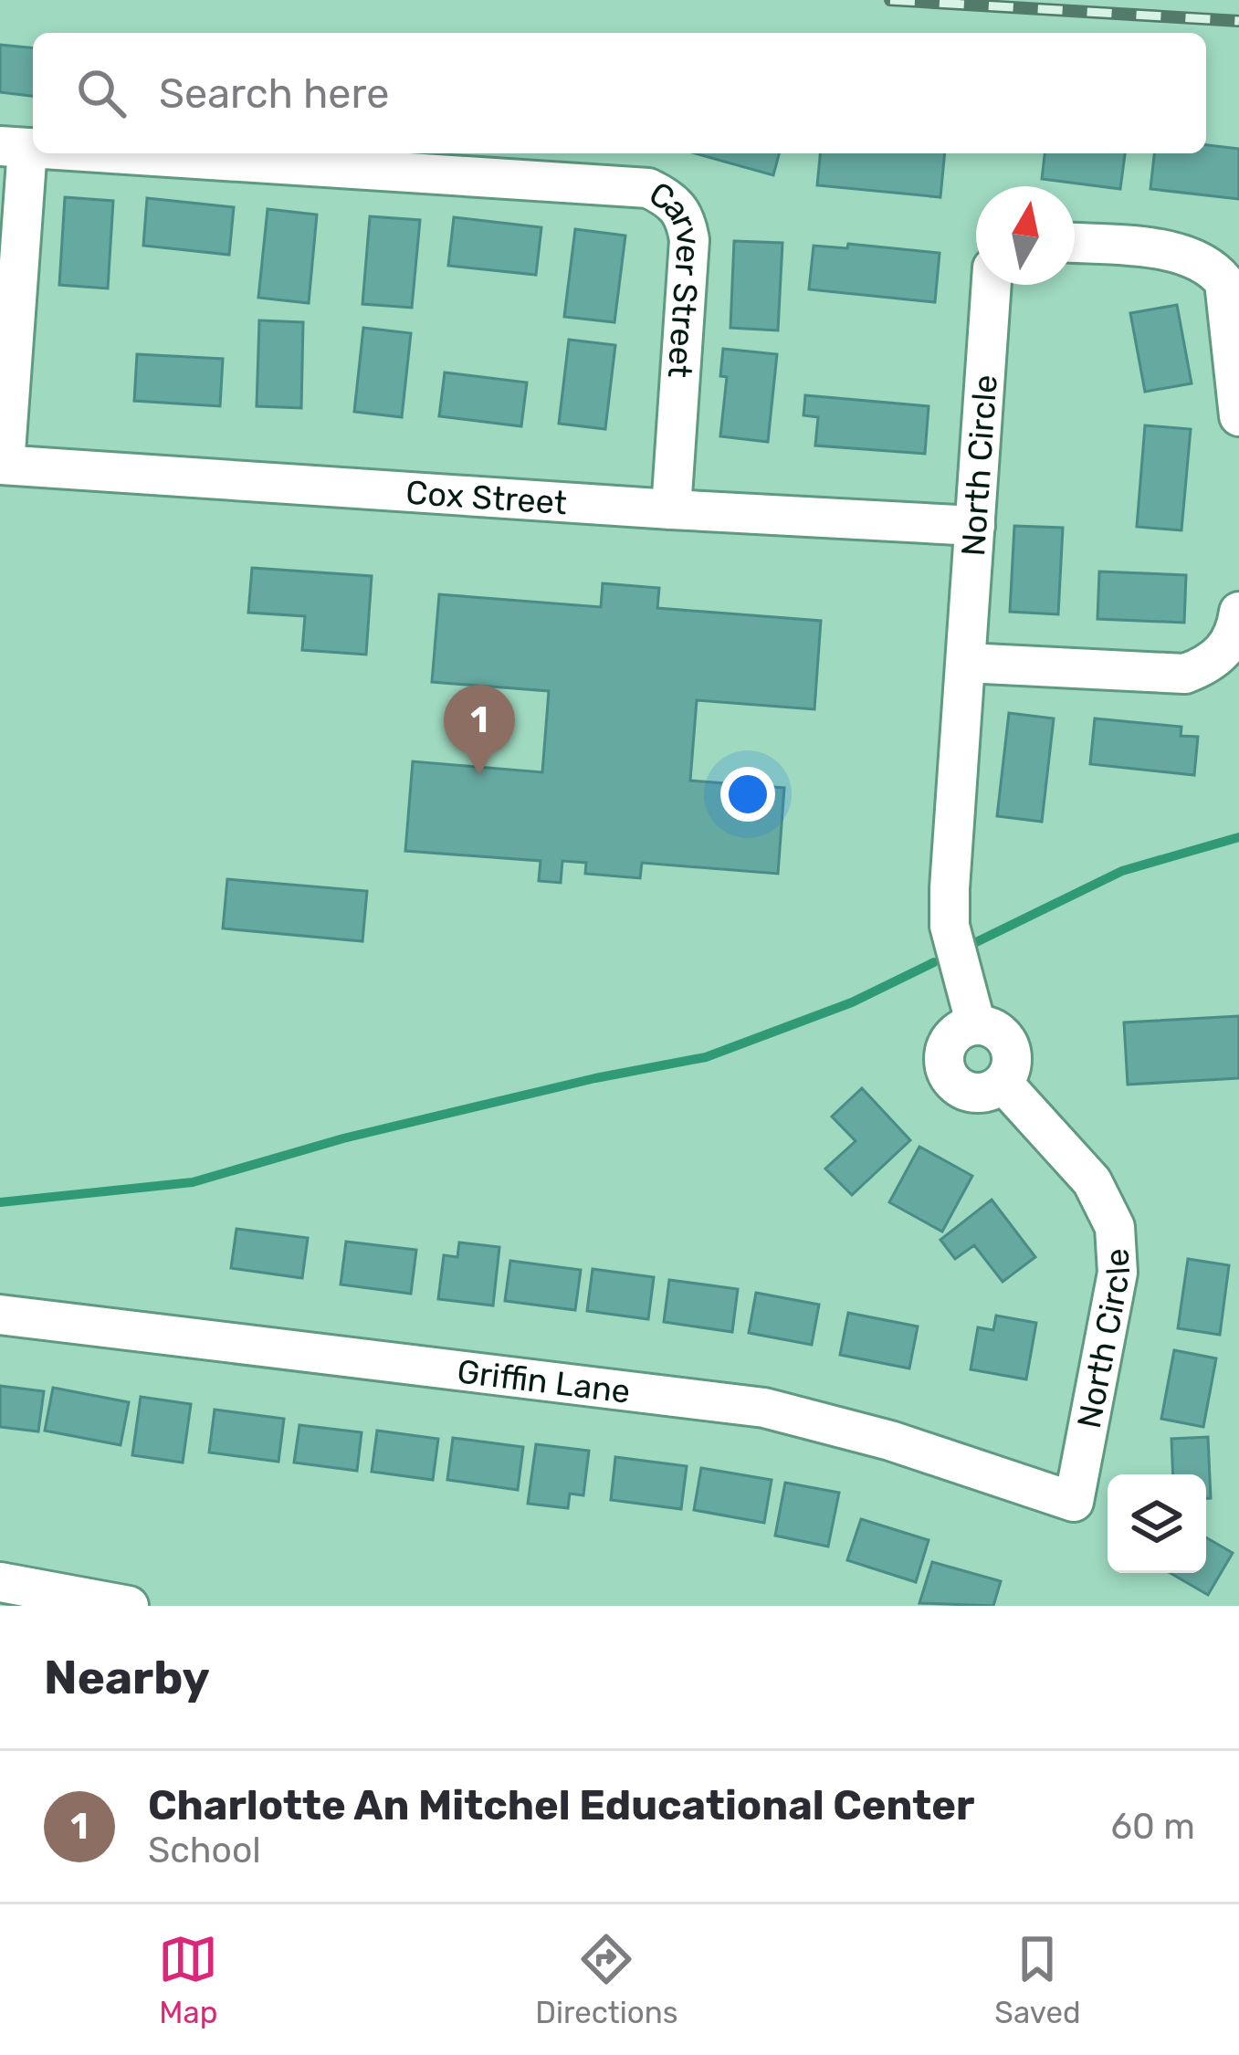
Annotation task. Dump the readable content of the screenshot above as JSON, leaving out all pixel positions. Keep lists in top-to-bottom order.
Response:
{
  "streets": {
    "street": [
      "Carver Street",
      "North Circle",
      "Cox Street",
      "Griffin Lane"
    ]
  },
  "crossings": [
    ["Carver Street", "Cox Street"],
    ["North Circle", "Cox Street"],
    ["North Circle", "Griffin Lane"]
  ],
  "north": "top",
  "page": {
    "search": "Search here",
    "pins": "1",
    "heading": "Nearby",
    "list": [
      {
        "mark": "1",
        "name": "Charlotte An Mitchel Educational Center",
        "note": "School",
        "value": "60 m"
      }
    ],
    "nav": ["Map", "Directions", "Saved"]
  }
}
